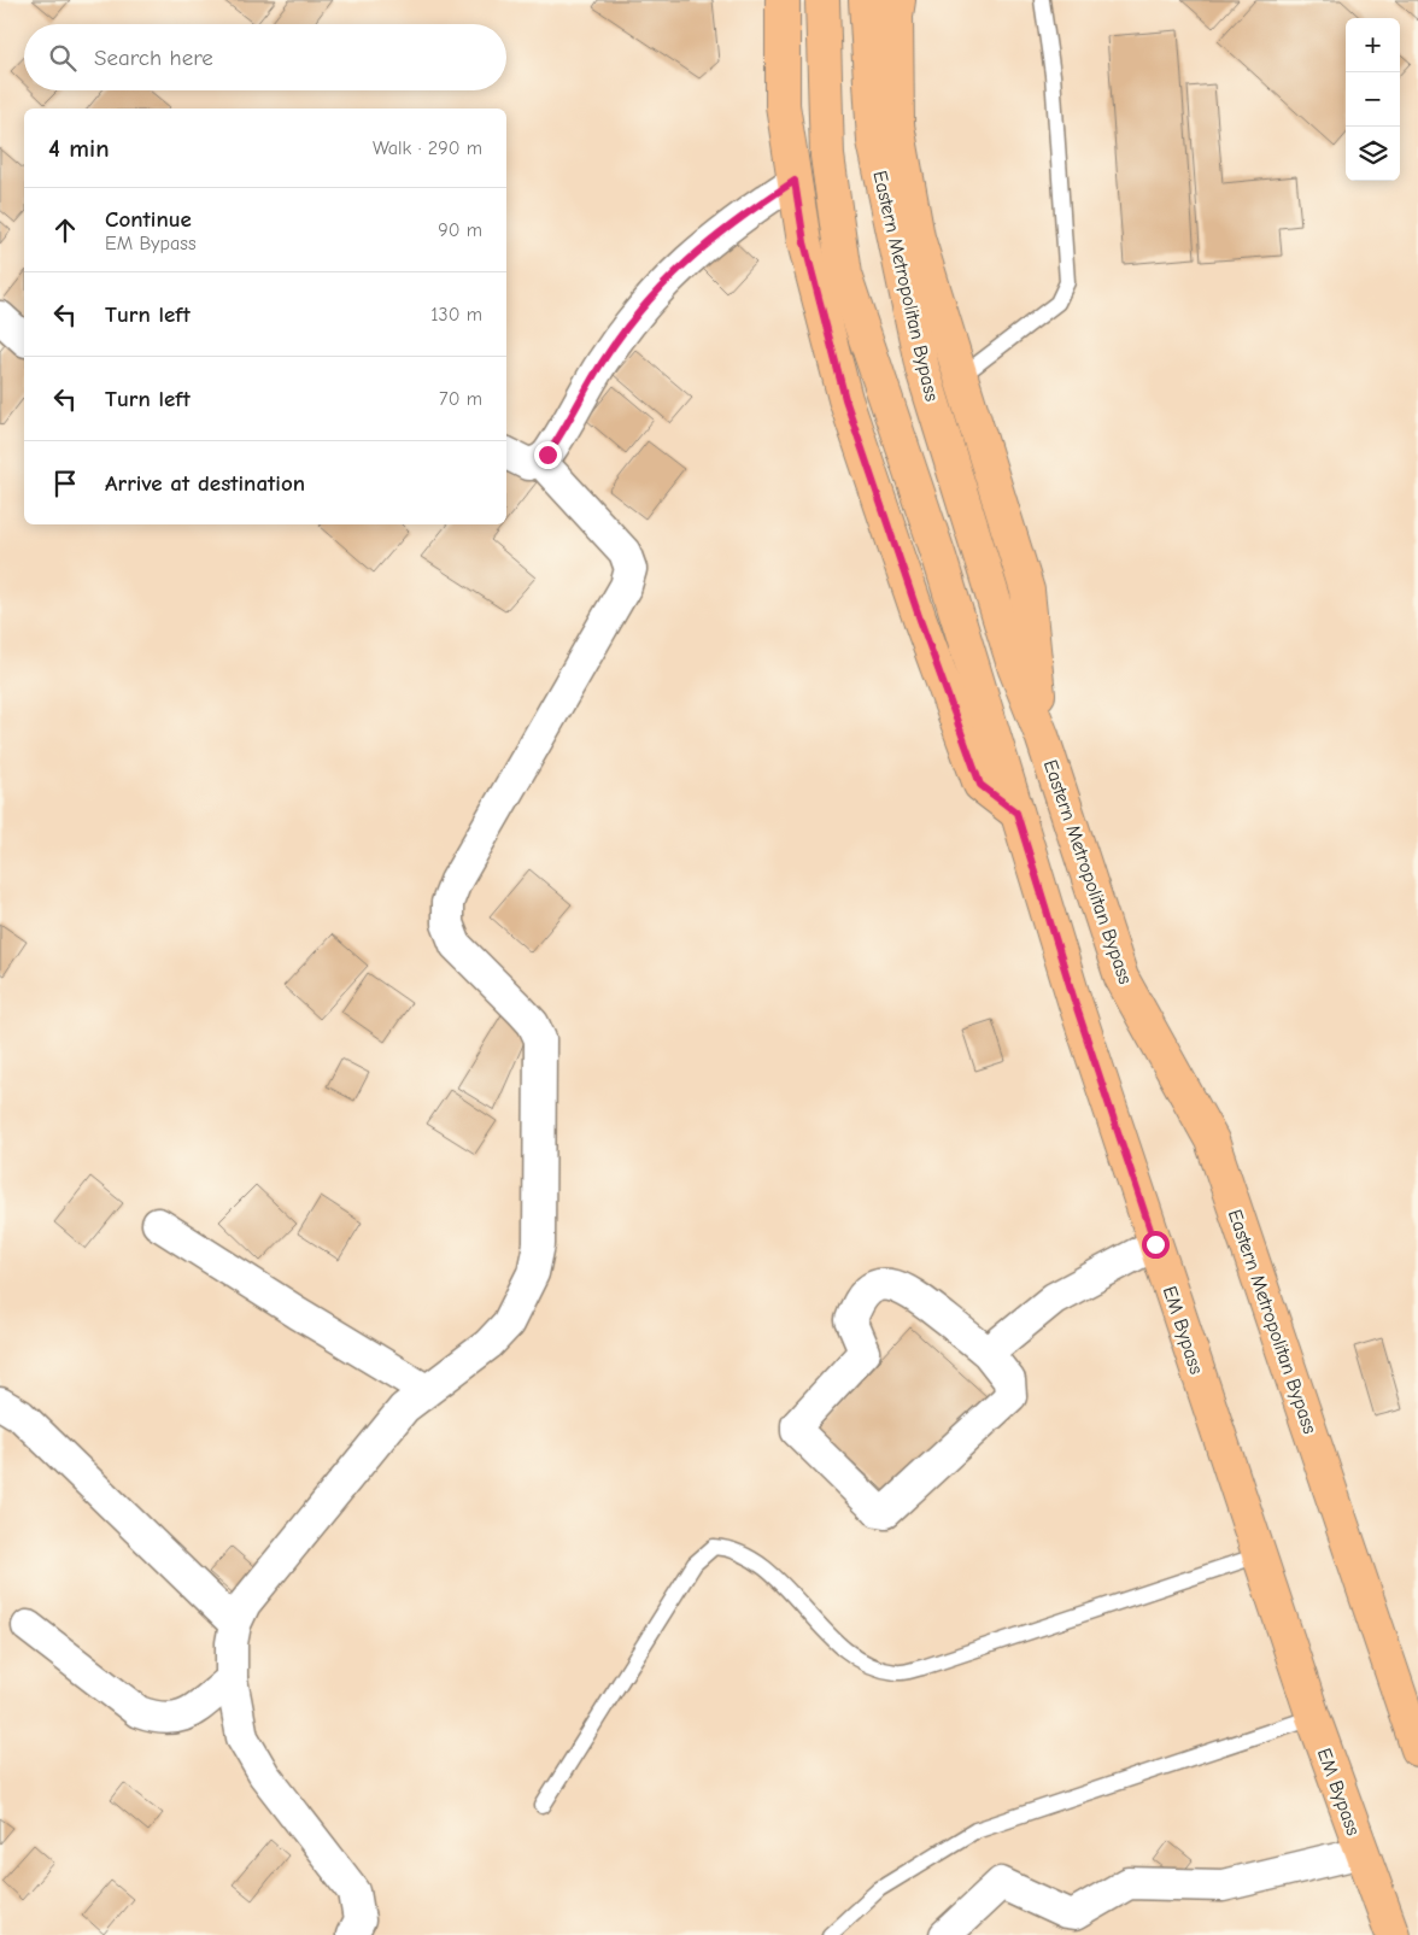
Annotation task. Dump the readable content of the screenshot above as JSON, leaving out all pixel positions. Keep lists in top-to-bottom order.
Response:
{
  "streets": {
    "main road": ["Eastern Metropolitan Bypass", "EM Bypass"]
  },
  "page": {
    "map_buttons": ["+", "−"],
    "search": "Search here",
    "heading": ["4 min", "Walk · 290 m"],
    "list": [
      ["Continue", "EM Bypass", "90 m"],
      ["Turn left", "130 m"],
      ["Turn left", "70 m"],
      "Arrive at destination"
    ]
  }
}
